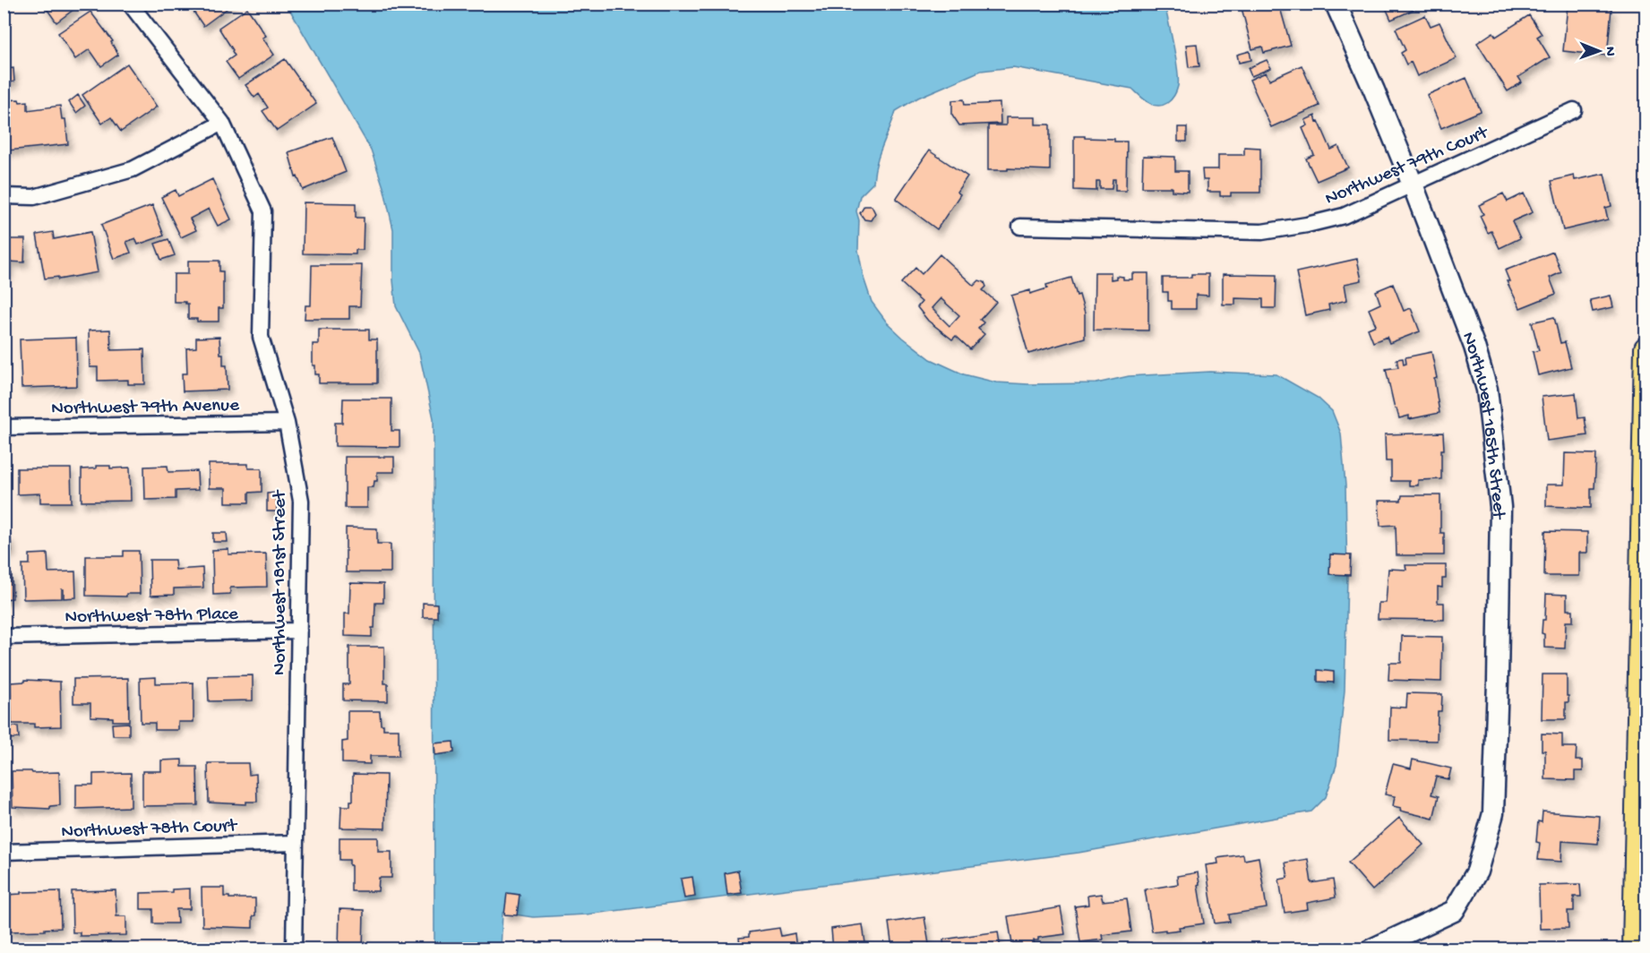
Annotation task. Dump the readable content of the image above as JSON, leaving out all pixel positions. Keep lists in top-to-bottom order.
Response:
{
  "streets": {
    "street": [
      "Northwest 79th Court",
      "Northwest 79th Avenue",
      "Northwest 185th Street",
      "Northwest 181st Street",
      "Northwest 78th Place",
      "Northwest 78th Court"
    ]
  },
  "crossings": [
    ["Northwest 79th Court", "Northwest 185th Street"],
    ["Northwest 79th Avenue", "Northwest 181st Street"],
    ["Northwest 181st Street", "Northwest 78th Place"],
    ["Northwest 181st Street", "Northwest 78th Court"]
  ],
  "north": "right"
}
